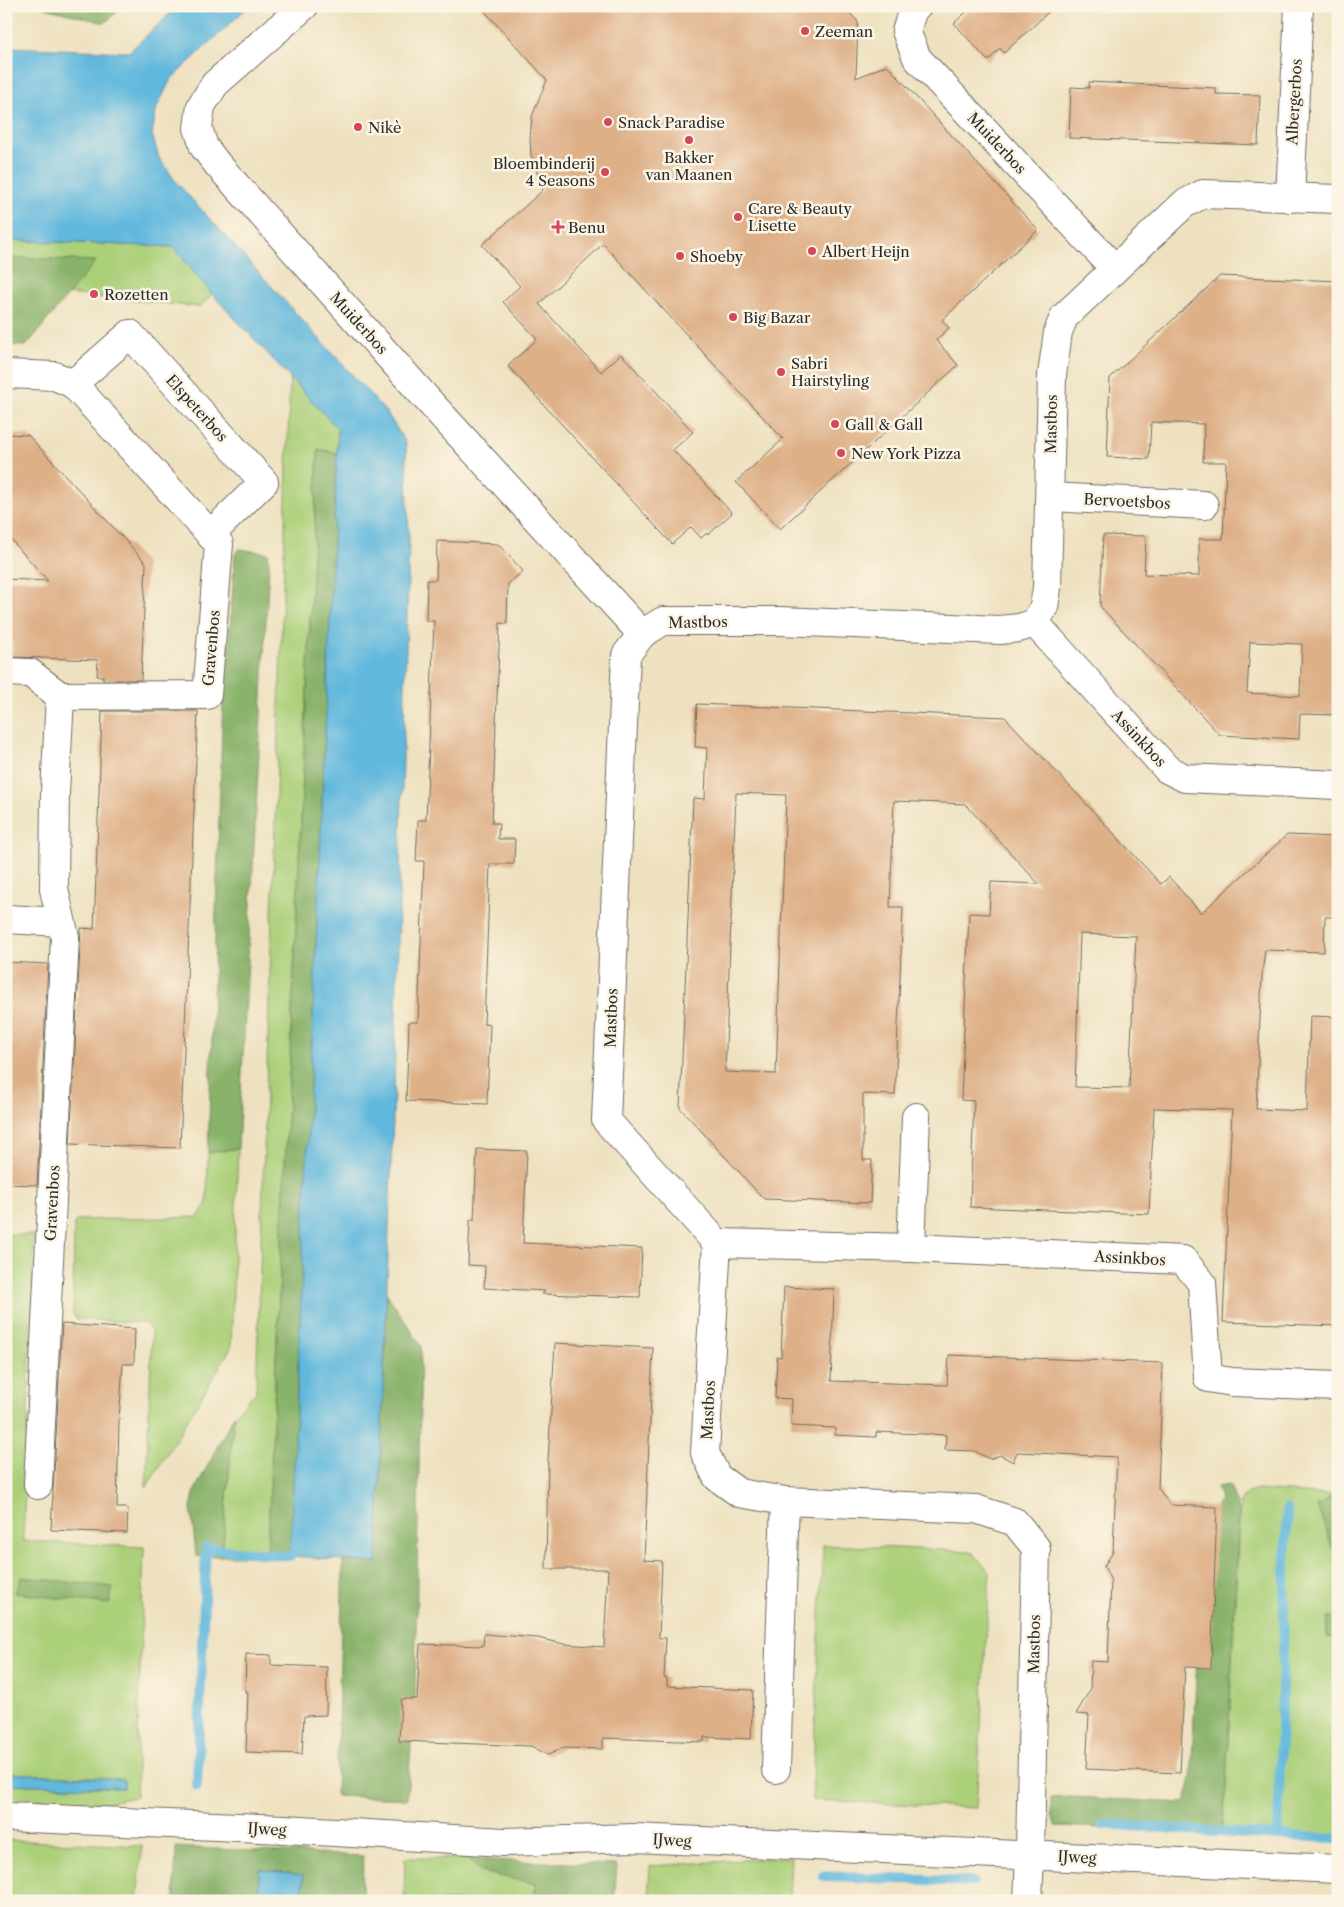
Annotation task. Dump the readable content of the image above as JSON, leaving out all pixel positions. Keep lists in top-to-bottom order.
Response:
{
  "streets": {
    "street": [
      "Albergerbos",
      "Muiderbos",
      "Elspeterbos",
      "Mastbos",
      "Bervoetsbos",
      "Gravenbos",
      "Assinkbos",
      "IJweg"
    ]
  },
  "crossings": [
    ["Albergerbos", "Mastbos"],
    ["Muiderbos", "Mastbos"],
    ["Elspeterbos", "Gravenbos"],
    ["Mastbos", "Bervoetsbos"],
    ["Mastbos", "Assinkbos"],
    ["Mastbos", "IJweg"]
  ],
  "places": {
    "other": [
      "Zeeman",
      "Snack Paradise",
      "Nikè",
      "Bakker van Maanen",
      "Bloembinderij 4 Seasons",
      "Care & Beauty Lisette",
      "Albert Heijn",
      "Shoeby",
      "Rozetten",
      "Big Bazar",
      "Sabri Hairstyling",
      "Gall & Gall",
      "New York Pizza"
    ],
    "health": ["Benu"]
  }
}
